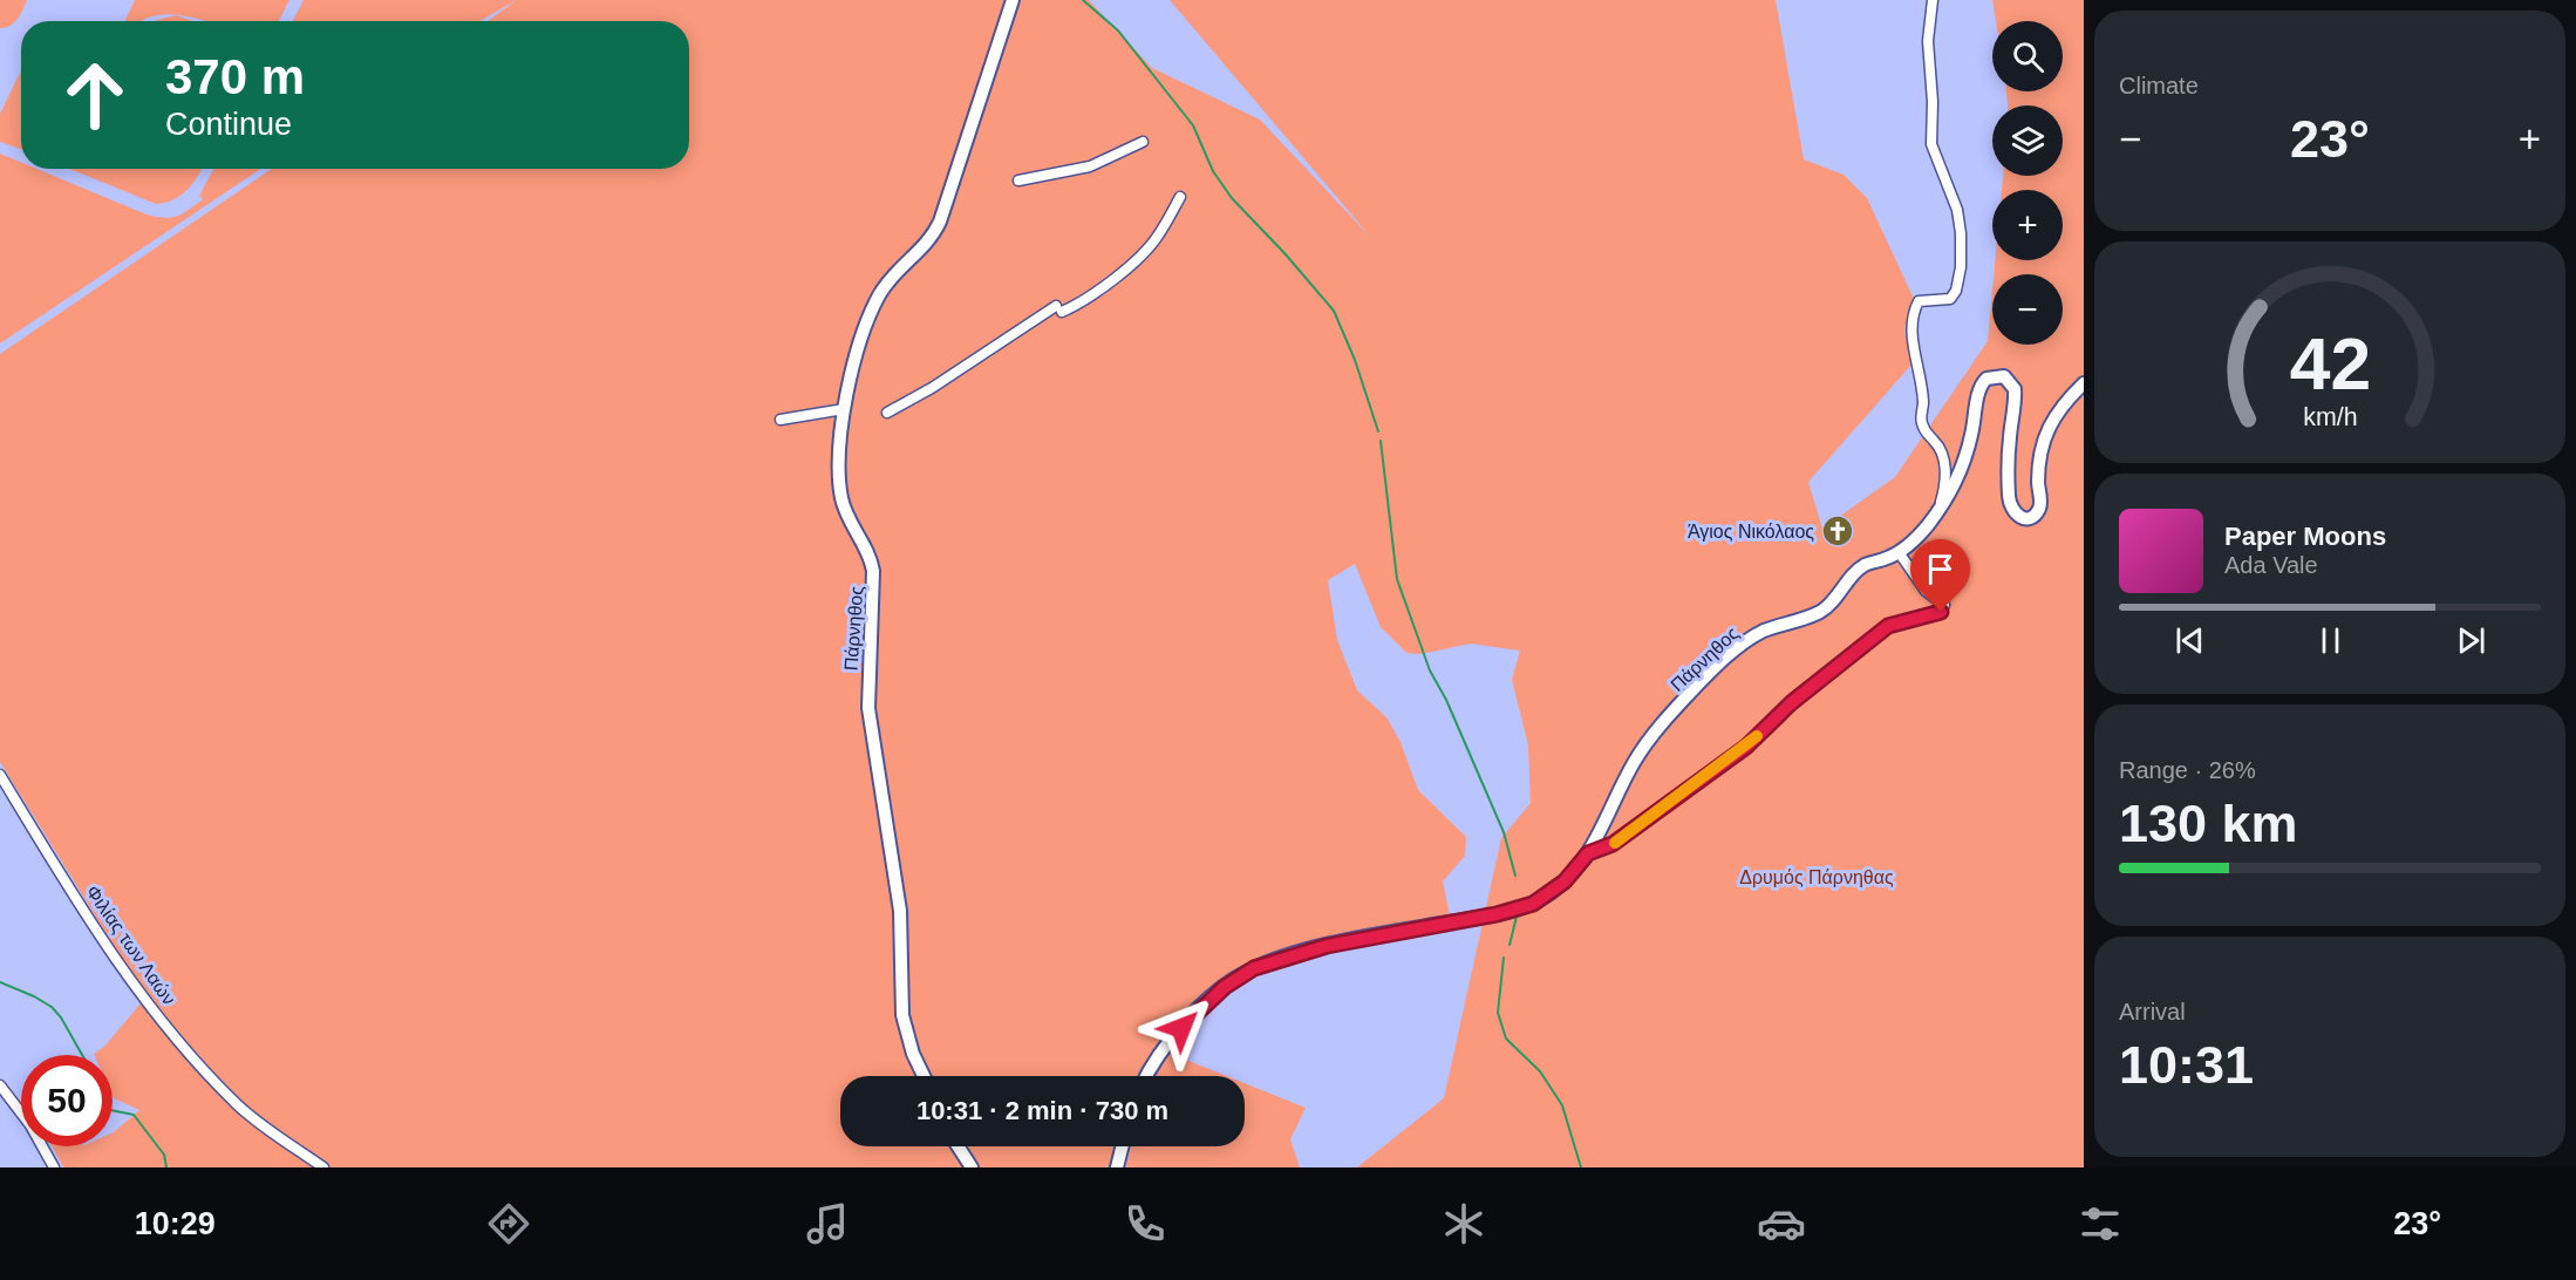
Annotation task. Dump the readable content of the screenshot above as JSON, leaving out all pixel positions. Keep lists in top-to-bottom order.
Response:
{
  "streets": {
    "main road": ["Πάρνηθος"],
    "street": ["Φιλίας των Λαών"]
  },
  "parks": ["Δρυμός Πάρνηθας"],
  "places": {
    "church": ["Άγιος Νικόλαος"]
  },
  "page": {
    "tile": [
      "Climate",
      ["Range · 26%", "130 km"],
      ["Arrival", "10:31"]
    ],
    "map_buttons": ["+", "−"],
    "turn": ["370 m", "Continue"],
    "heat": ["−", "23°", "+"],
    "song": ["Paper Moons", "Ada Vale"],
    "limit": "50",
    "trip": "10:31 · 2 min · 730 m",
    "tabs": ["10:29", "23°"],
    "gauge": ["42", "km/h"]
  }
}
